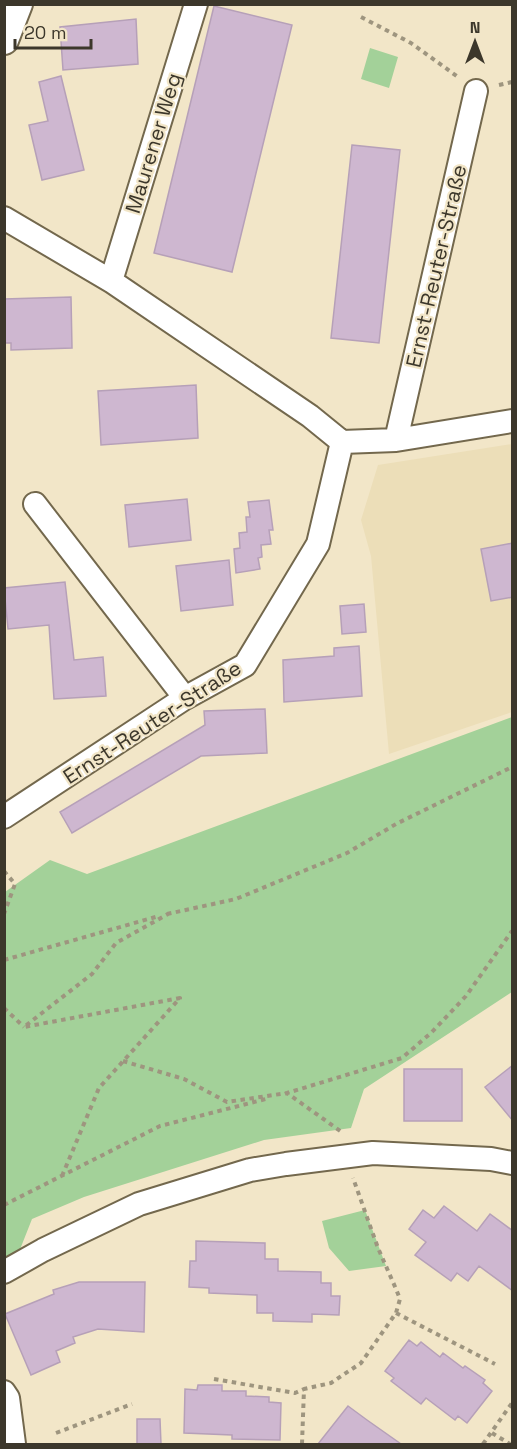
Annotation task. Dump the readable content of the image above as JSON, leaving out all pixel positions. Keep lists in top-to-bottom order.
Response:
{
  "streets": {
    "street": ["Maurener Weg", "Ernst-Reuter-Straße"]
  },
  "scale_bar": "20 m",
  "north": "top"
}
